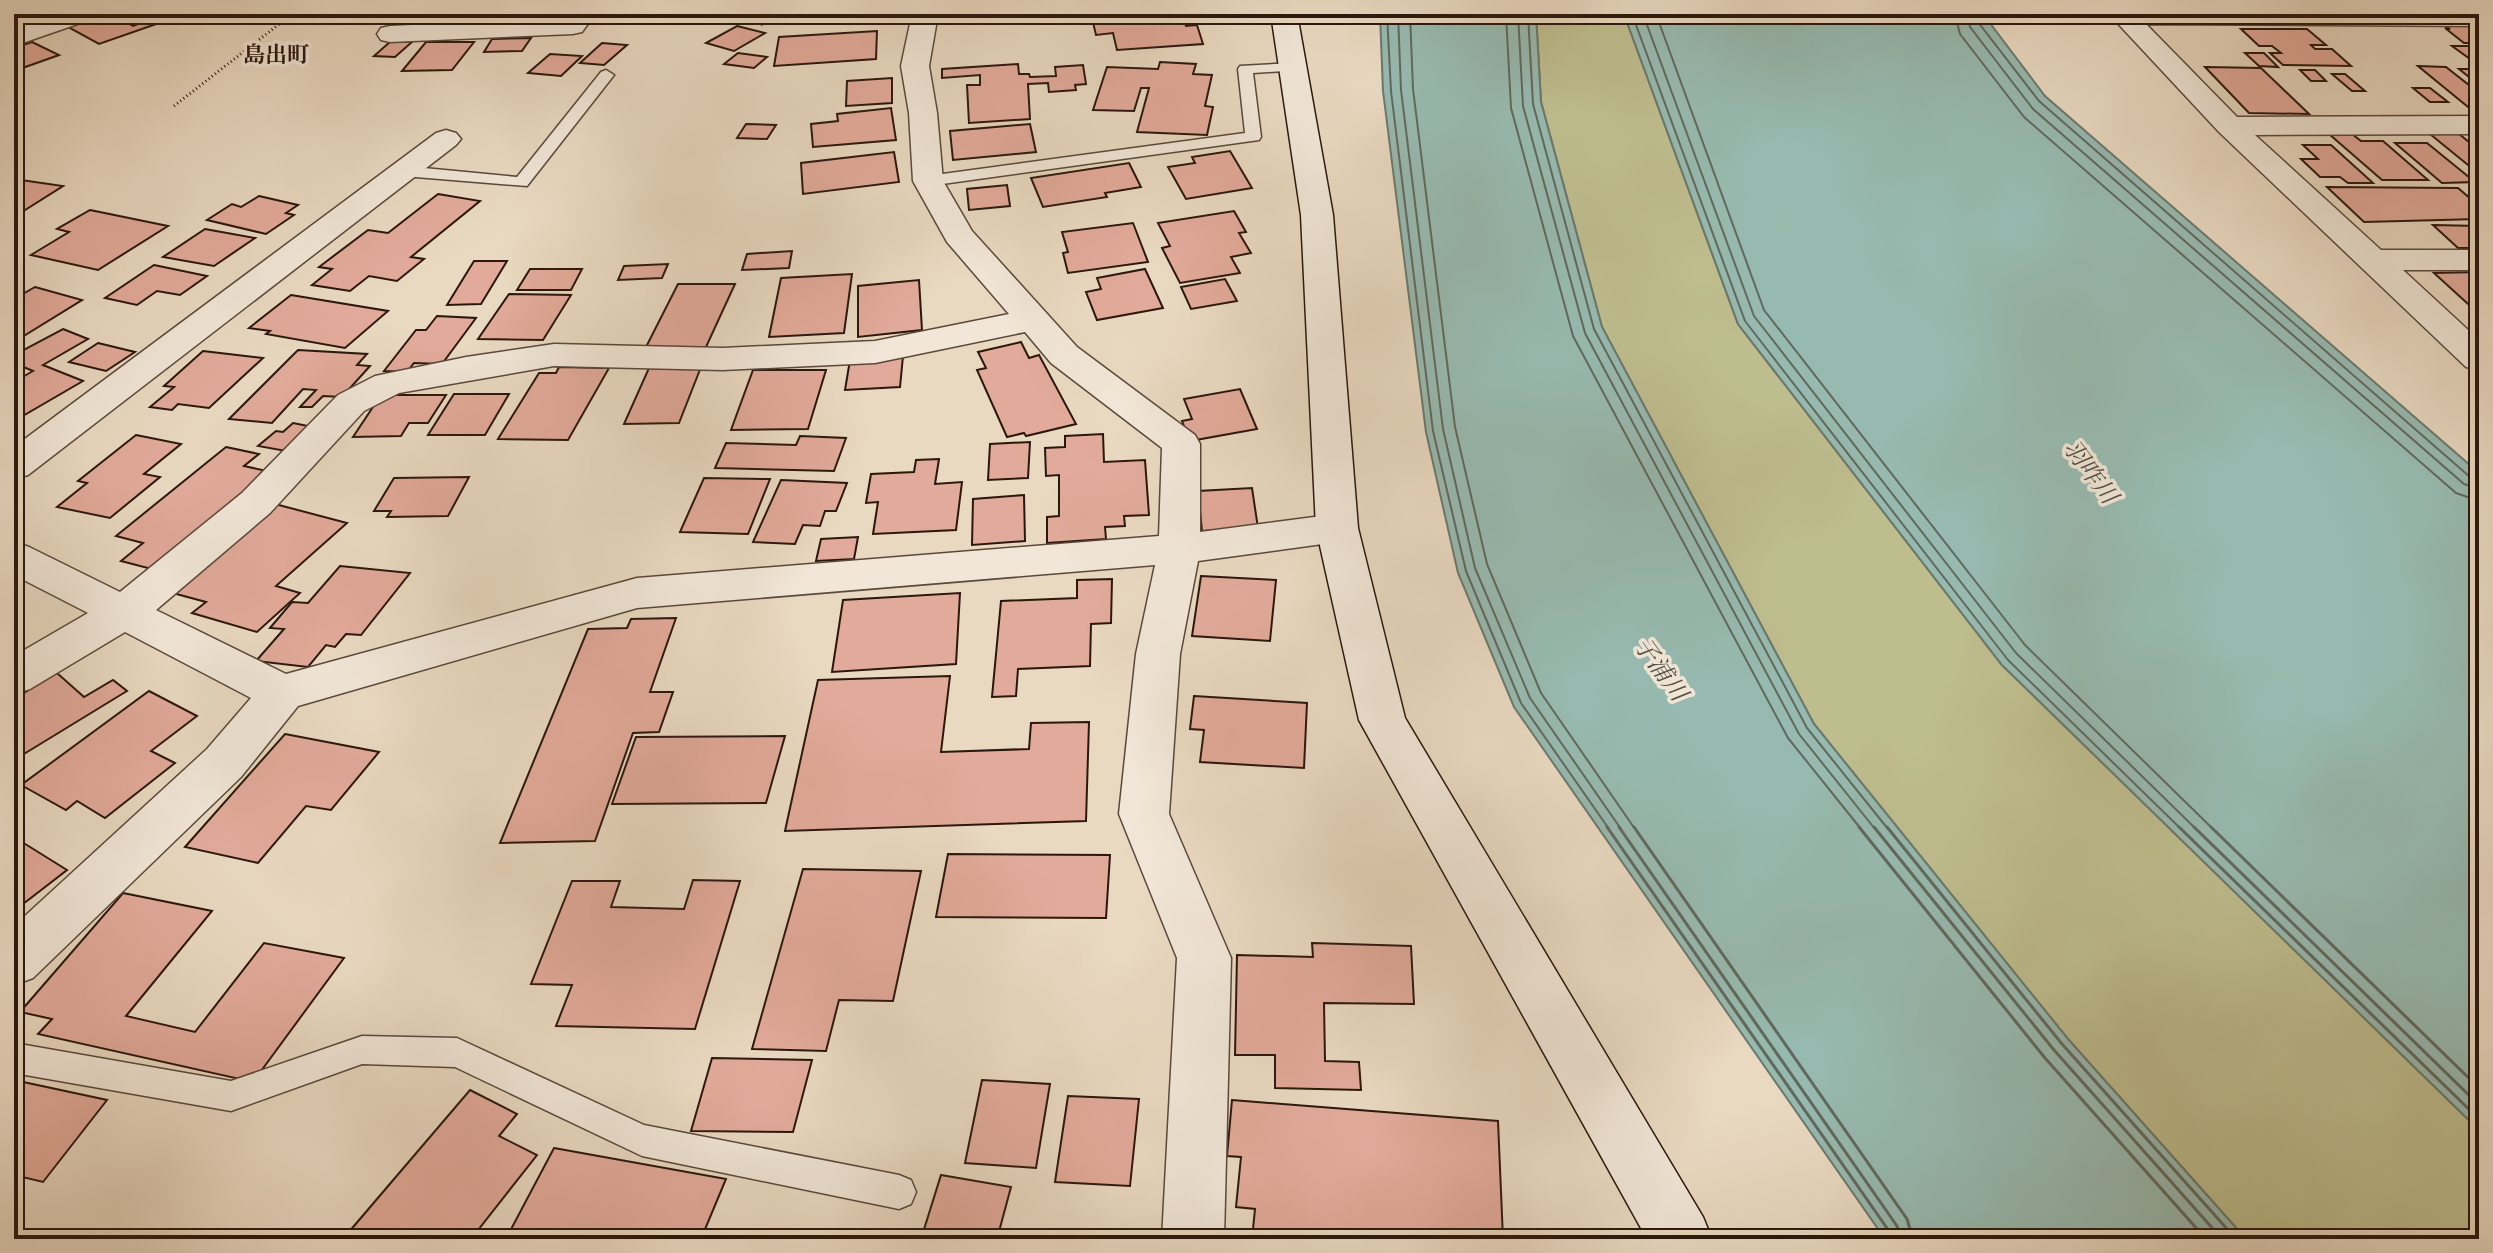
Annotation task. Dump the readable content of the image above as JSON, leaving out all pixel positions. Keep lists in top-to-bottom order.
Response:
{
  "districts": ["島出町"],
  "water": ["羽咋川", "子浦川"]
}
